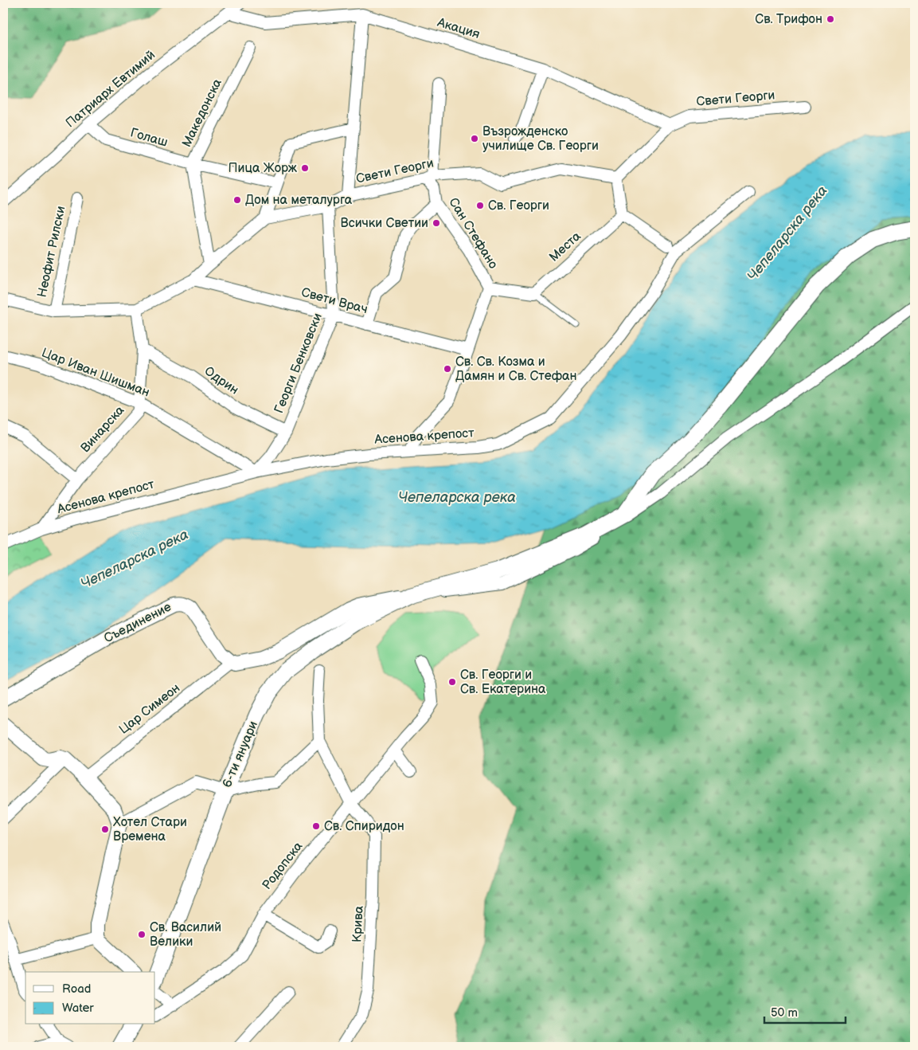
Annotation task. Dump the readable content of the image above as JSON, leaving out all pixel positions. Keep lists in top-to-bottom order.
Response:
{
  "streets": {
    "main road": ["6-ти януари"],
    "street": [
      "Акация",
      "Патриарх Евтимий",
      "Свети Георги",
      "Македонска",
      "Голаш",
      "Сан Стефано",
      "Места",
      "Неофит Рилски",
      "Свети Врач",
      "Георги Бенковски",
      "Цар Иван Шишман",
      "Одрин",
      "Винарска",
      "Асенова крепост",
      "Съединение",
      "Цар Симеон",
      "Родопска",
      "Крива"
    ]
  },
  "crossings": [
    ["Акация", "Патриарх Евтимий"],
    ["Акация", "Свети Георги"],
    ["Патриарх Евтимий", "Голаш"],
    ["Свети Георги", "Македонска"],
    ["Свети Георги", "Сан Стефано"],
    ["Свети Георги", "Свети Врач"],
    ["Свети Георги", "Георги Бенковски"],
    ["Свети Георги", "Винарска"],
    ["Македонска", "Голаш"],
    ["Сан Стефано", "Свети Врач"],
    ["Сан Стефано", "Асенова крепост"],
    ["Свети Врач", "Георги Бенковски"],
    ["Георги Бенковски", "Цар Иван Шишман"],
    ["Георги Бенковски", "Одрин"],
    ["Георги Бенковски", "Асенова крепост"],
    ["Цар Иван Шишман", "Винарска"],
    ["Цар Иван Шишман", "Асенова крепост"],
    ["Одрин", "Винарска"],
    ["Винарска", "Асенова крепост"],
    ["Съединение", "Цар Симеон"],
    ["Родопска", "Крива"]
  ],
  "water": ["Чепеларска река"],
  "places": [
    "Св. Трифон",
    "Възрожденско училище Св. Георги",
    "Пица Жорж",
    "Дом на металурга",
    "Св. Георги",
    "Всички Светии",
    "Св. Св. Козма и Дамян и Св. Стефан",
    "Св. Георги и Св. Екатерина",
    "Св. Спиридон",
    "Хотел Стари Времена",
    "Св. Василий Велики"
  ],
  "legend": ["Road", "Water"],
  "scale_bar": "50 m"
}
